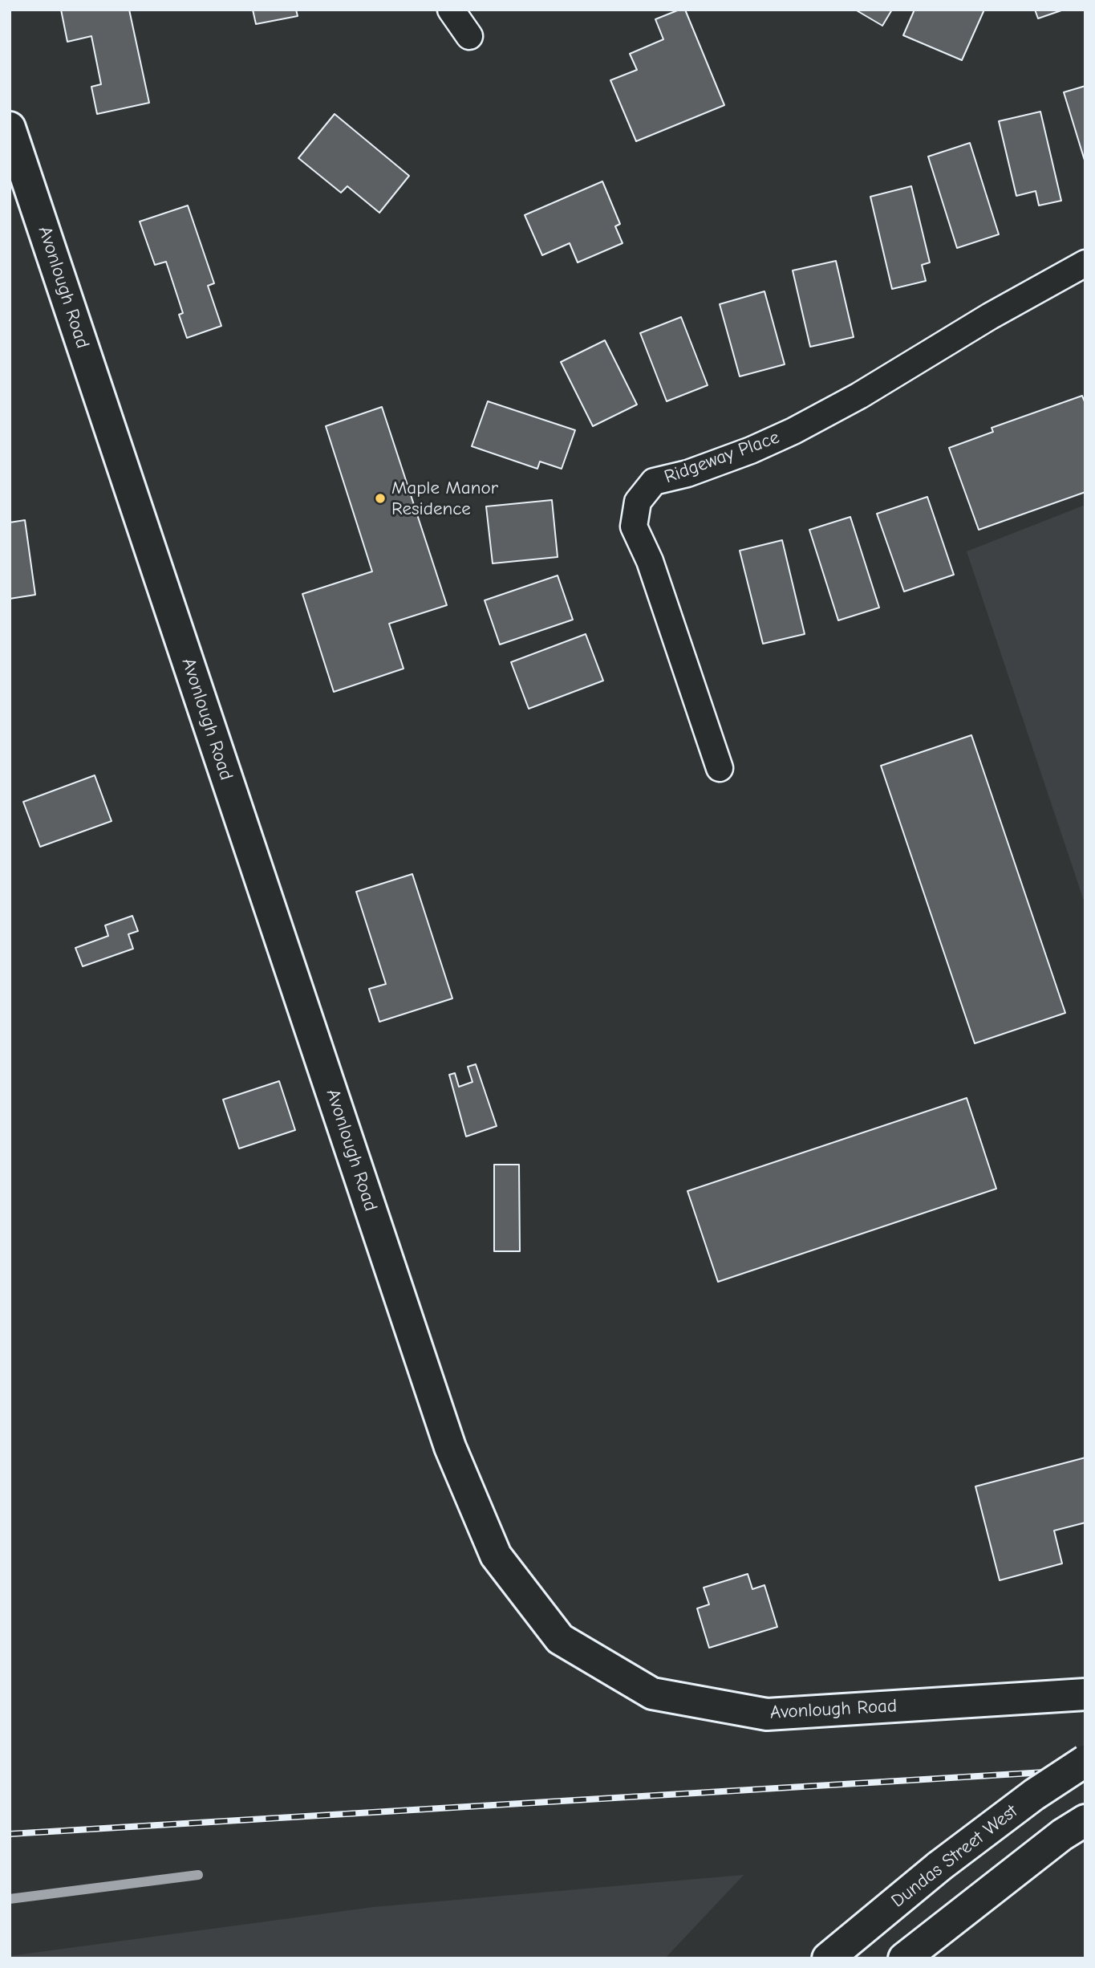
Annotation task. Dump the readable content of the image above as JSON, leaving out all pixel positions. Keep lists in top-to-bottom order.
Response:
{
  "streets": {
    "street": ["Avonlough Road", "Ridgeway Place", "Dundas Street West"]
  },
  "places": ["Maple Manor Residence"]
}
